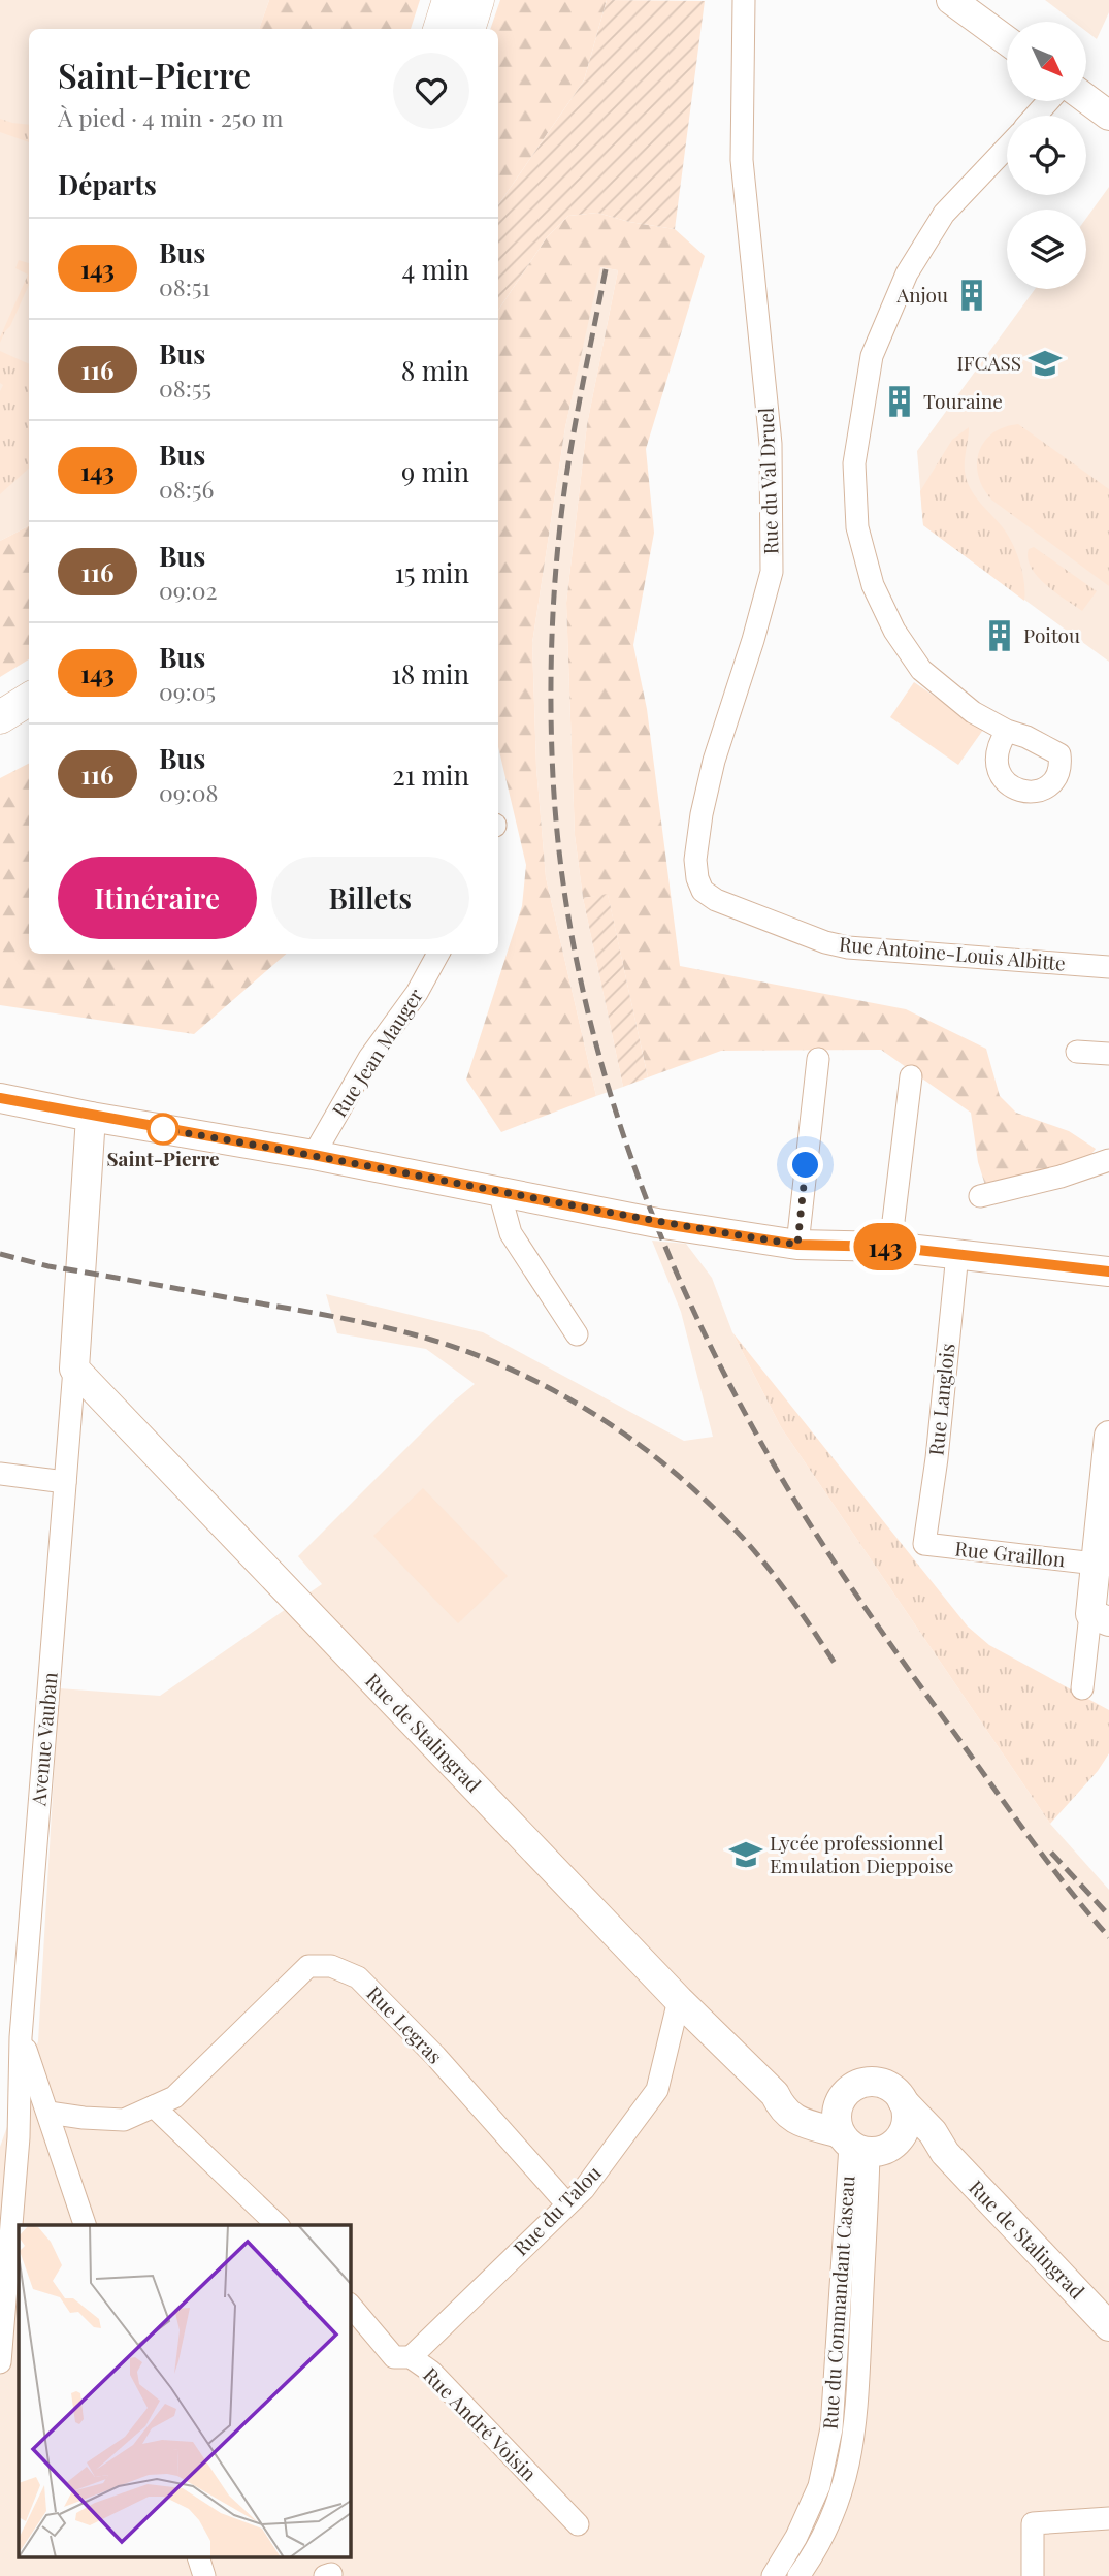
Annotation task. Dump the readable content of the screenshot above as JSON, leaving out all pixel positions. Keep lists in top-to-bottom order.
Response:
{
  "streets": {
    "street": [
      "Rue du Val Druel",
      "Rue Antoine-Louis Albitte",
      "Rue Jean Mauger",
      "Rue Langlois",
      "Rue Graillon",
      "Rue de Stalingrad",
      "Avenue Vauban",
      "Rue Legras",
      "Rue du Talou",
      "Rue du Commandant Caseau",
      "Rue André Voisin"
    ]
  },
  "crossings": [
    ["Rue du Val Druel", "Rue Antoine-Louis Albitte"],
    ["Rue Langlois", "Rue Graillon"],
    ["Rue de Stalingrad", "Avenue Vauban"],
    ["Rue de Stalingrad", "Rue du Talou"],
    ["Rue de Stalingrad", "Rue du Commandant Caseau"],
    ["Rue Legras", "Rue du Talou"],
    ["Rue du Talou", "Rue André Voisin"]
  ],
  "places": {
    "building": ["Anjou", "Touraine", "Poitou"],
    "school or university": ["IFCASS", "Lycée professionnel Emulation Dieppoise"],
    "other": ["Saint-Pierre"]
  },
  "lines": ["bus line 143"],
  "north": "bottom right",
  "page": {
    "on_map": "143",
    "heading": [
      ["Saint-Pierre", "À pied · 4 min · 250 m"],
      "Départs"
    ],
    "list": [
      {
        "mark": "143",
        "name": "Bus",
        "note": "08:51",
        "value": "4 min"
      },
      {
        "mark": "116",
        "name": "Bus",
        "note": "08:55",
        "value": "8 min"
      },
      {
        "mark": "143",
        "name": "Bus",
        "note": "08:56",
        "value": "9 min"
      },
      {
        "mark": "116",
        "name": "Bus",
        "note": "09:02",
        "value": "15 min"
      },
      {
        "mark": "143",
        "name": "Bus",
        "note": "09:05",
        "value": "18 min"
      },
      {
        "mark": "116",
        "name": "Bus",
        "note": "09:08",
        "value": "21 min"
      }
    ],
    "buttons": ["Itinéraire", "Billets"]
  }
}
